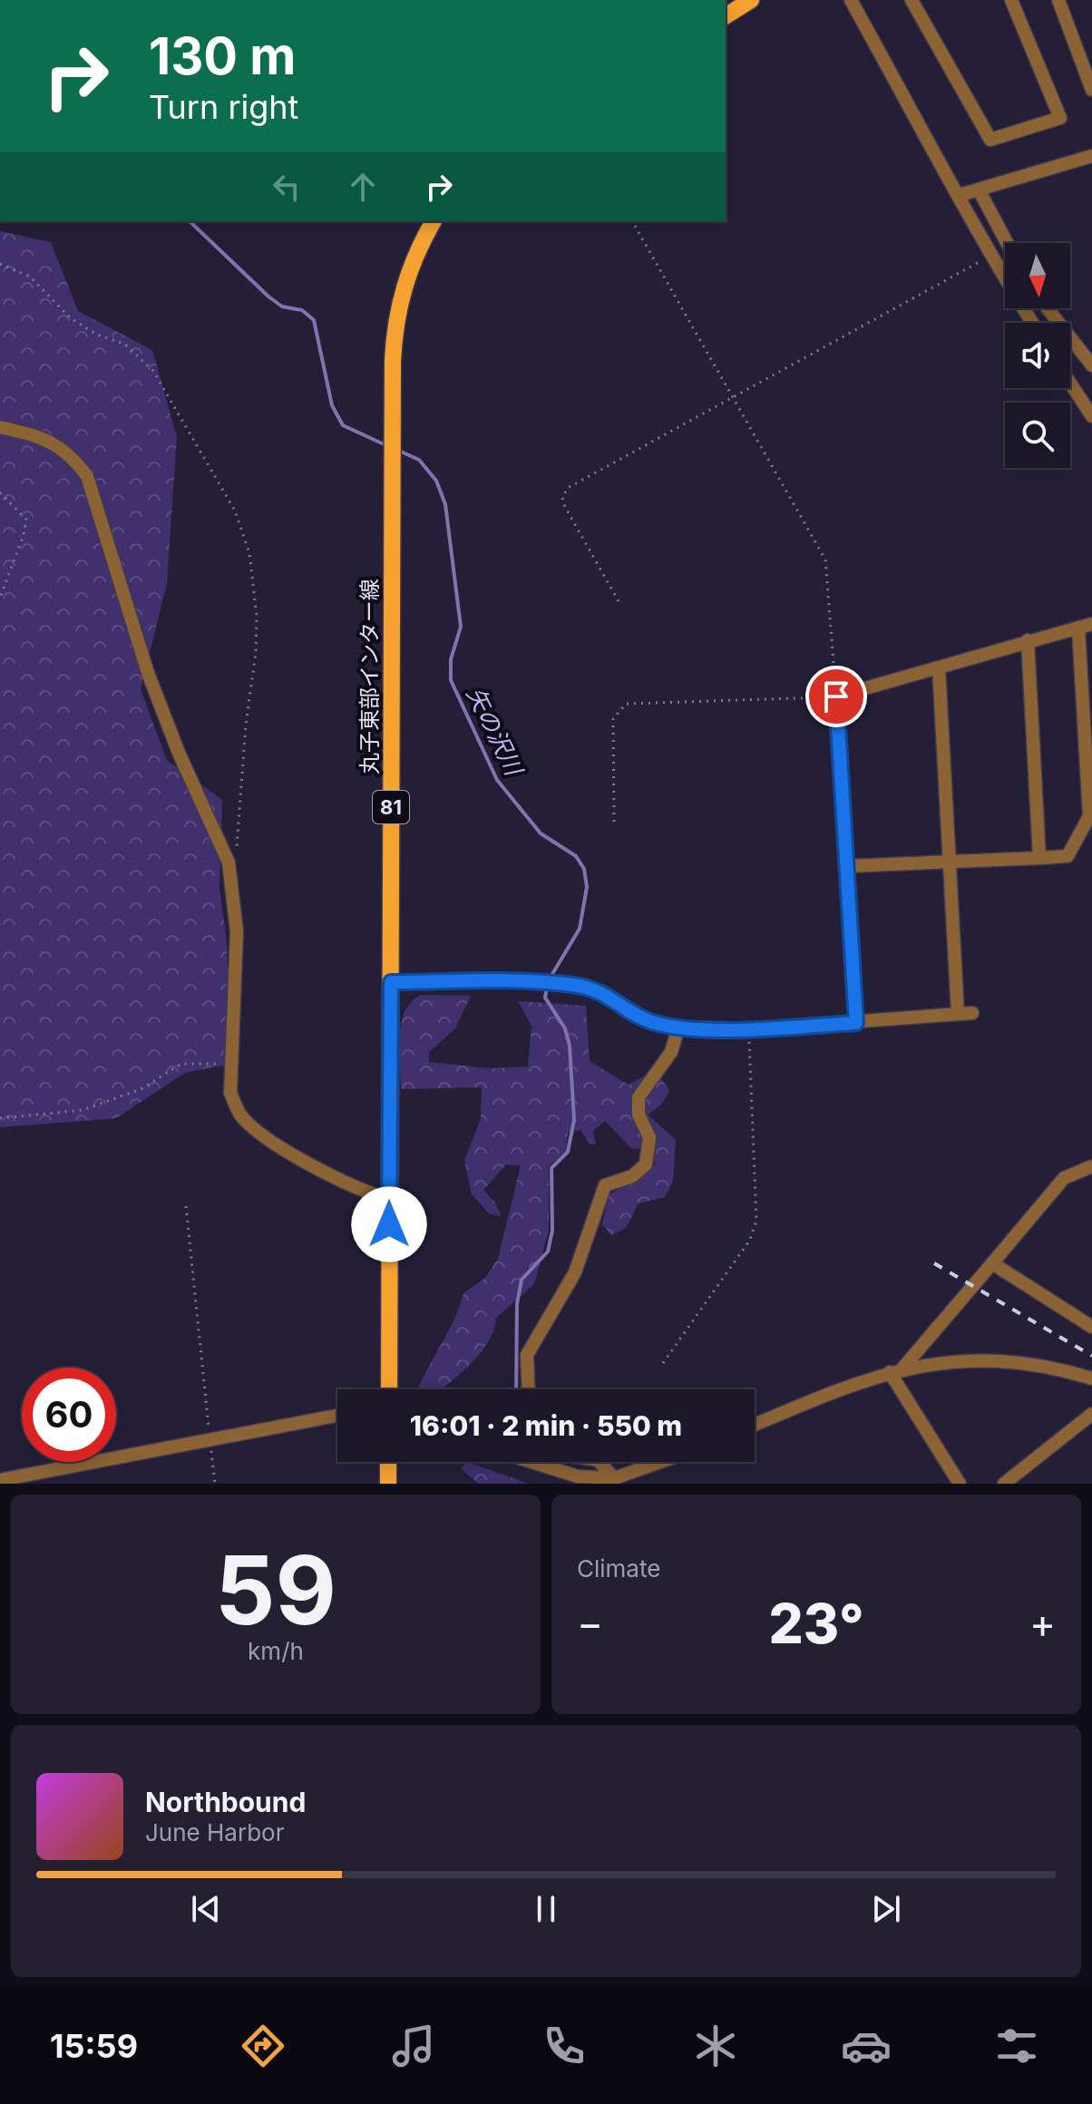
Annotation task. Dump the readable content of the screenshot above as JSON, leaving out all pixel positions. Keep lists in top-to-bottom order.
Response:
{
  "streets": {
    "main road": ["丸子東部インター線", "81"]
  },
  "water": ["矢の沢川"],
  "north": "bottom",
  "page": {
    "turn": ["130 m", "Turn right"],
    "limit": "60",
    "trip": "16:01 · 2 min · 550 m",
    "tile": [
      ["59", "km/h"],
      "Climate"
    ],
    "heat": ["−", "23°", "+"],
    "song": ["Northbound", "June Harbor"],
    "tabs": "15:59"
  }
}
